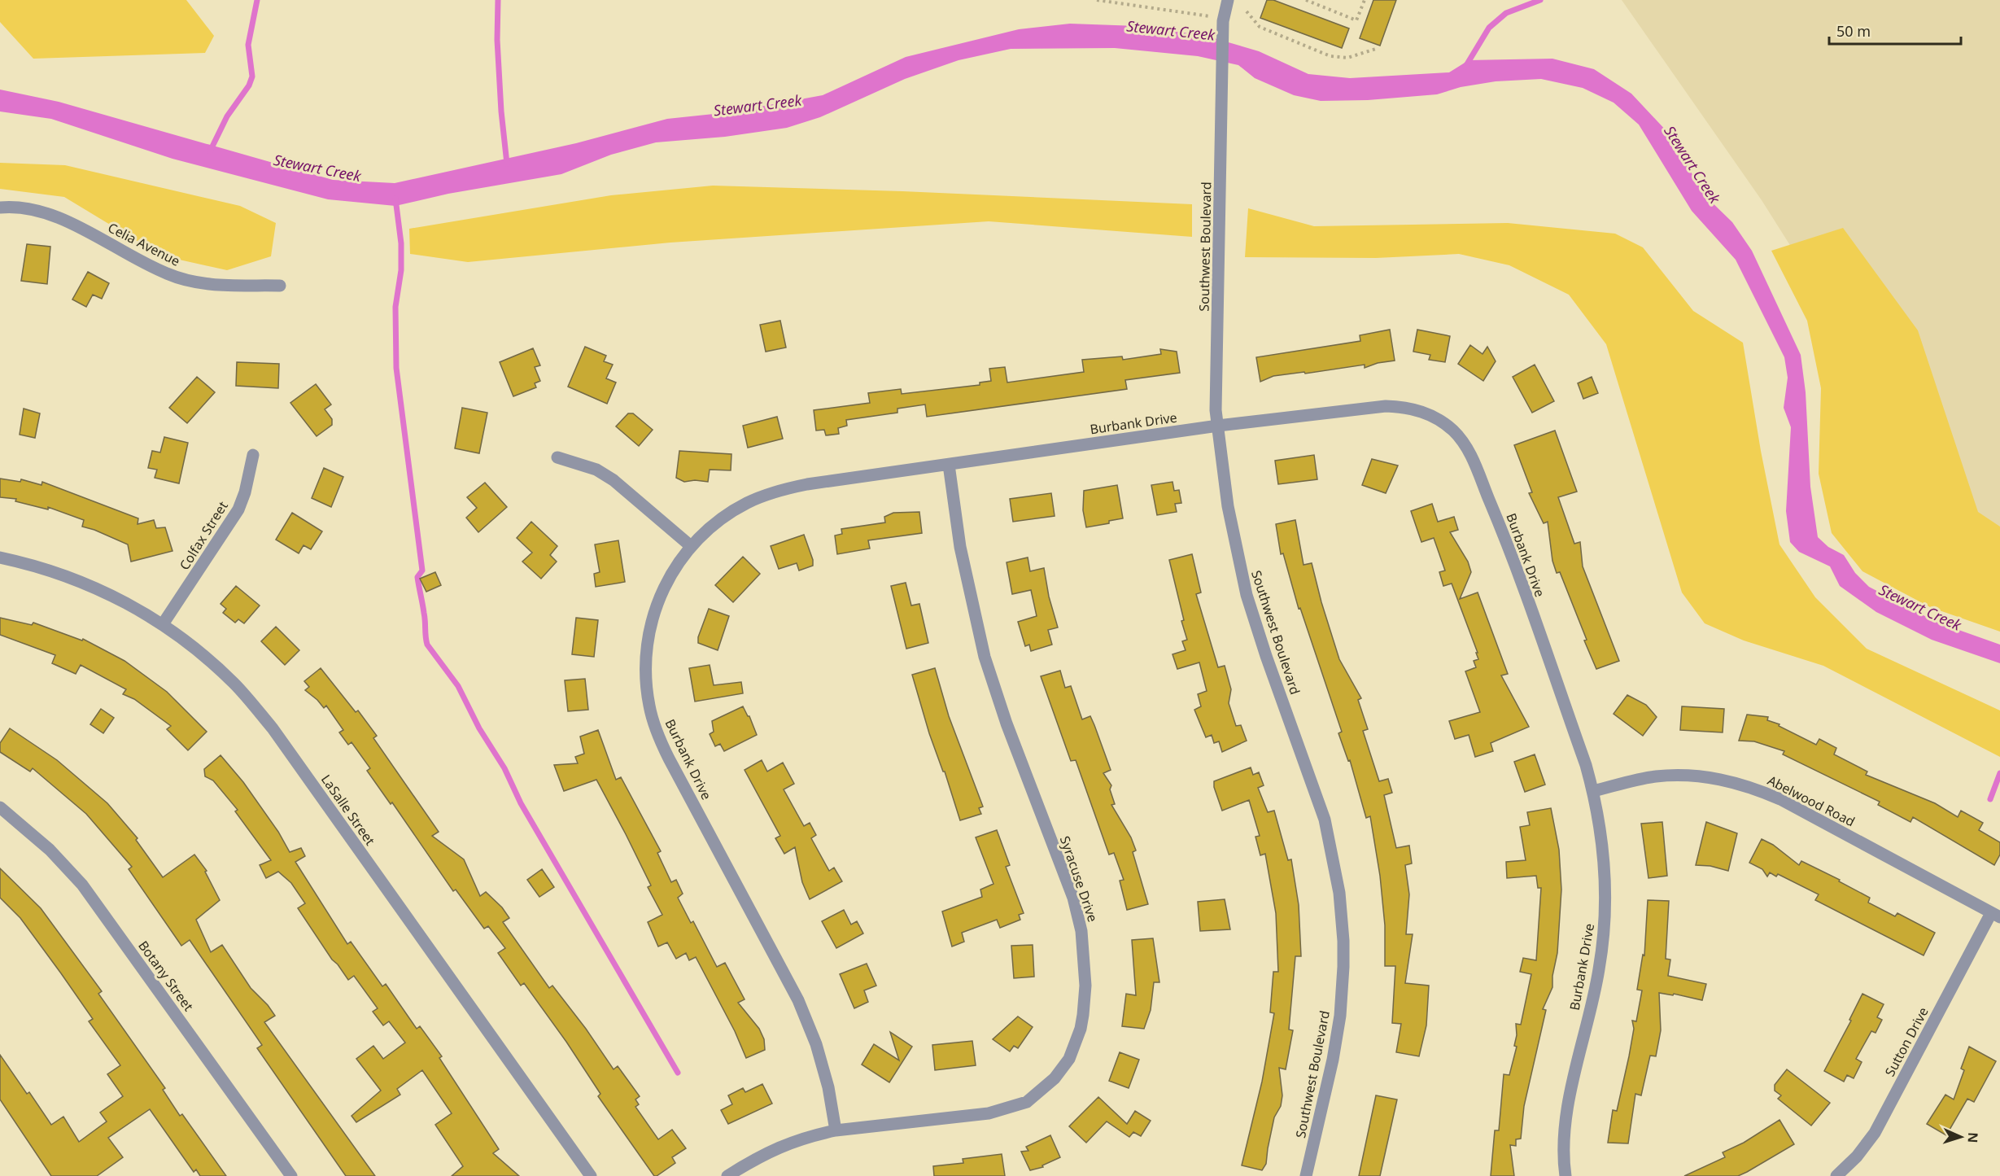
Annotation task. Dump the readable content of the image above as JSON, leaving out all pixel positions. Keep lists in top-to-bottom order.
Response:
{
  "streets": {
    "street": [
      "Celia Avenue",
      "Southwest Boulevard",
      "Burbank Drive",
      "Colfax Street",
      "Abelwood Road",
      "LaSalle Street",
      "Syracuse Drive",
      "Botany Street",
      "Sutton Drive"
    ]
  },
  "crossings": [
    ["Southwest Boulevard", "Burbank Drive"],
    ["Burbank Drive", "Abelwood Road"],
    ["Burbank Drive", "Syracuse Drive"],
    ["Colfax Street", "LaSalle Street"],
    ["Abelwood Road", "Sutton Drive"]
  ],
  "water": ["Stewart Creek"],
  "scale_bar": "50 m",
  "north": "right"
}
